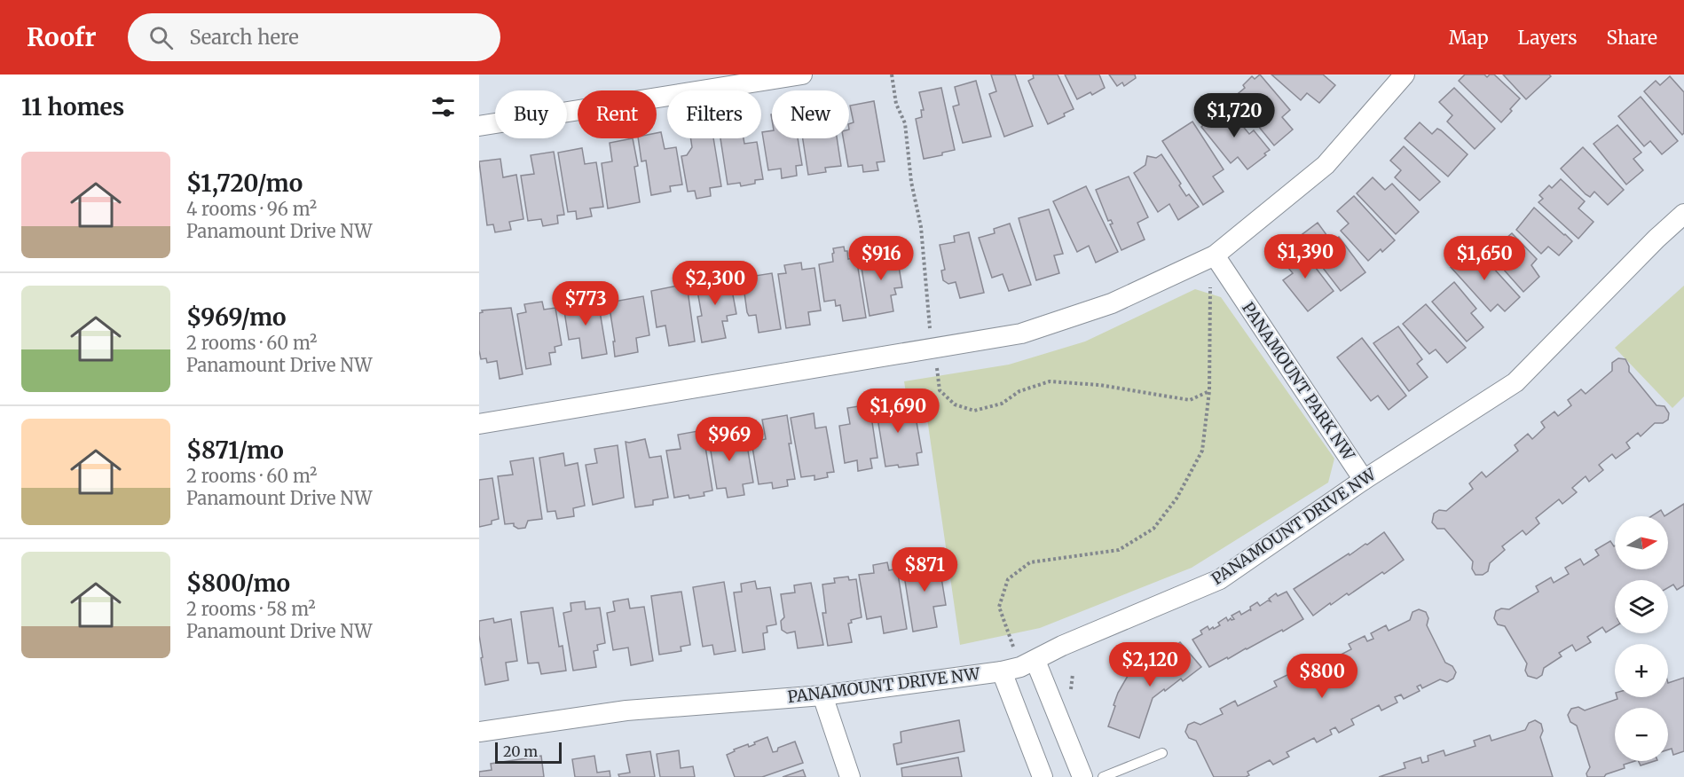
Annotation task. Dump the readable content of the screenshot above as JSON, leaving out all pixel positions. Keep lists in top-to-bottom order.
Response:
{
  "streets": {
    "street": ["PANAMOUNT PARK NW", "PANAMOUNT DRIVE NW"]
  },
  "crossings": [
    ["PANAMOUNT PARK NW", "PANAMOUNT DRIVE NW"]
  ],
  "scale_bar": "20 m",
  "north": "right",
  "page": {
    "header": "Roofr",
    "search": "Search here",
    "nav": ["Map", "Layers", "Share"],
    "heading": "11 homes",
    "chip": [
      "Buy",
      "Rent",
      "Filters",
      "New"
    ],
    "price": [
      "$1,720",
      "$1,390",
      "$916",
      "$1,650",
      "$2,300",
      "$773",
      "$1,690",
      "$969",
      "$871",
      "$2,120",
      "$800"
    ],
    "list": [
      {
        "name": "$1,720/mo",
        "note": "4 rooms · 96 m² · Panamount Drive NW"
      },
      {
        "name": "$969/mo",
        "note": "2 rooms · 60 m² · Panamount Drive NW"
      },
      {
        "name": "$871/mo",
        "note": "2 rooms · 60 m² · Panamount Drive NW"
      },
      {
        "name": "$800/mo",
        "note": "2 rooms · 58 m² · Panamount Drive NW"
      }
    ],
    "map_buttons": ["+", "−"],
    "scale": "20 m"
  }
}
